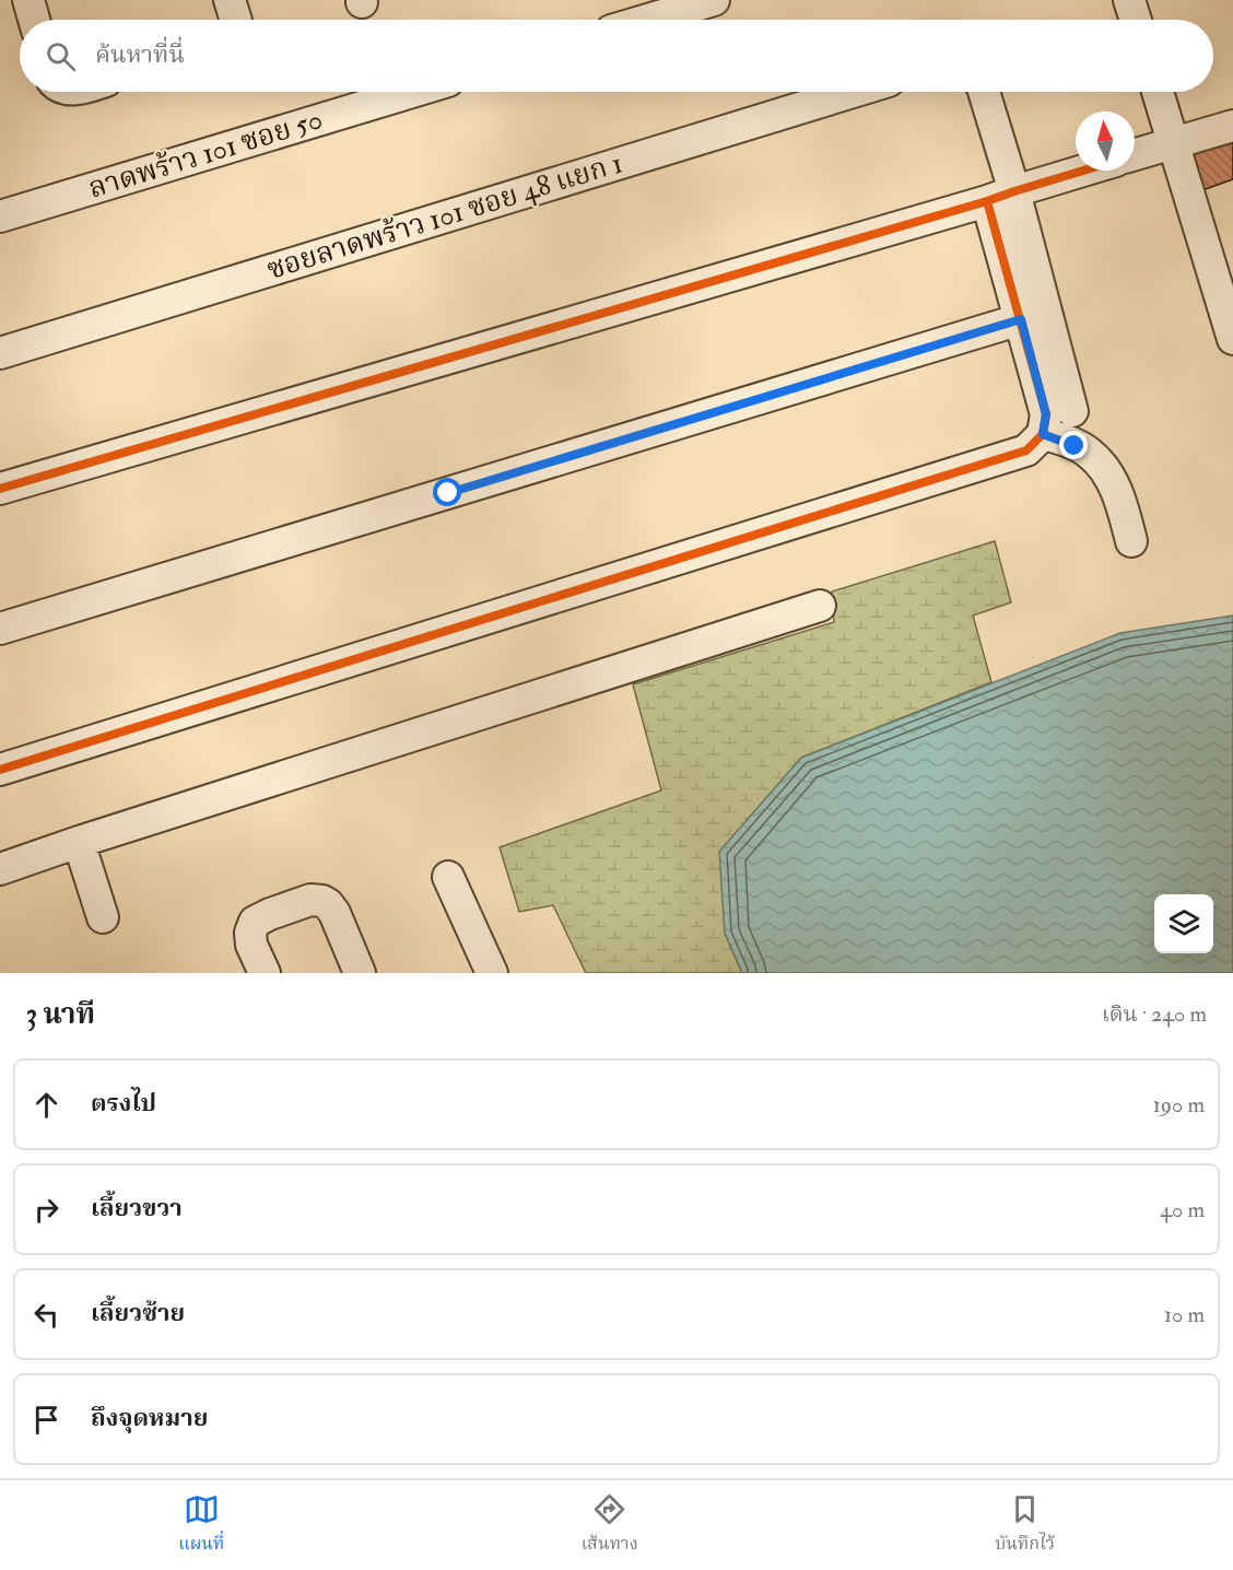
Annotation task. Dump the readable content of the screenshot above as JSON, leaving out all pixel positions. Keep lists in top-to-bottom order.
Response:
{
  "streets": {
    "street": ["ลาดพร้าว 101 ซอย 50", "ซอยลาดพร้าว 101 ซอย 48 แยก 1"]
  },
  "north": "top",
  "page": {
    "search": "ค้นหาที่นี่",
    "heading": ["3 นาที", "เดิน · 240 m"],
    "list": [
      ["ตรงไป", "190 m"],
      ["เลี้ยวขวา", "40 m"],
      ["เลี้ยวซ้าย", "10 m"],
      "ถึงจุดหมาย"
    ],
    "nav": ["แผนที่", "เส้นทาง", "บันทึกไว้"]
  }
}
